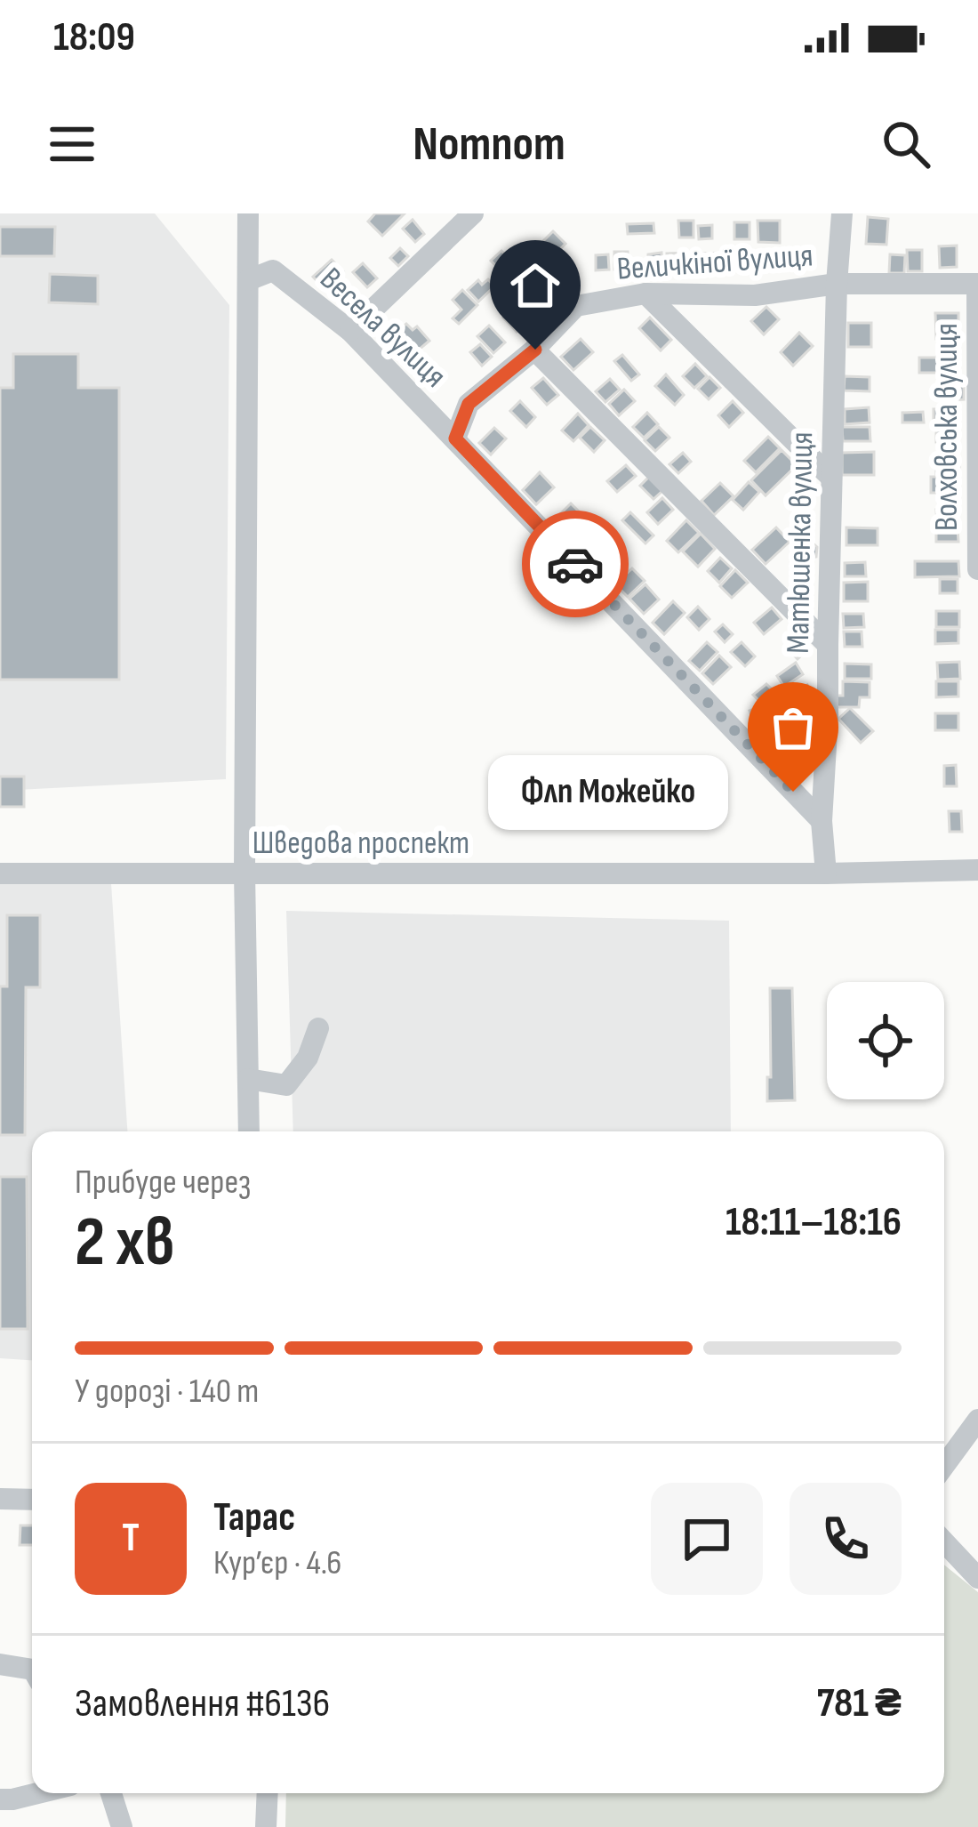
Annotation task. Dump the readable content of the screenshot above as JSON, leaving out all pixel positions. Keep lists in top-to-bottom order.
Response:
{
  "streets": {
    "street": [
      "Величкіної вулиця",
      "Весела вулиця",
      "Волховська вулиця",
      "Матюшенка вулиця",
      "Шведова проспект"
    ]
  },
  "crossings": [
    ["Величкіної вулиця", "Весела вулиця"],
    ["Величкіної вулиця", "Волховська вулиця"],
    ["Величкіної вулиця", "Матюшенка вулиця"],
    ["Весела вулиця", "Матюшенка вулиця"],
    ["Матюшенка вулиця", "Шведова проспект"]
  ],
  "places": ["Флп Можейко"],
  "page": {
    "status": "18:09",
    "header": "Nomnom",
    "bubble": "Флп Можейко",
    "heading": ["2 хв", "Прибуде через", "18:11–18:16"],
    "panel": [
      "Тарас",
      "Кур’єр · 4.6",
      "Замовлення #6136",
      "781 ₴"
    ],
    "bar": "У дорозі · 140 m",
    "round": "Т"
  }
}
